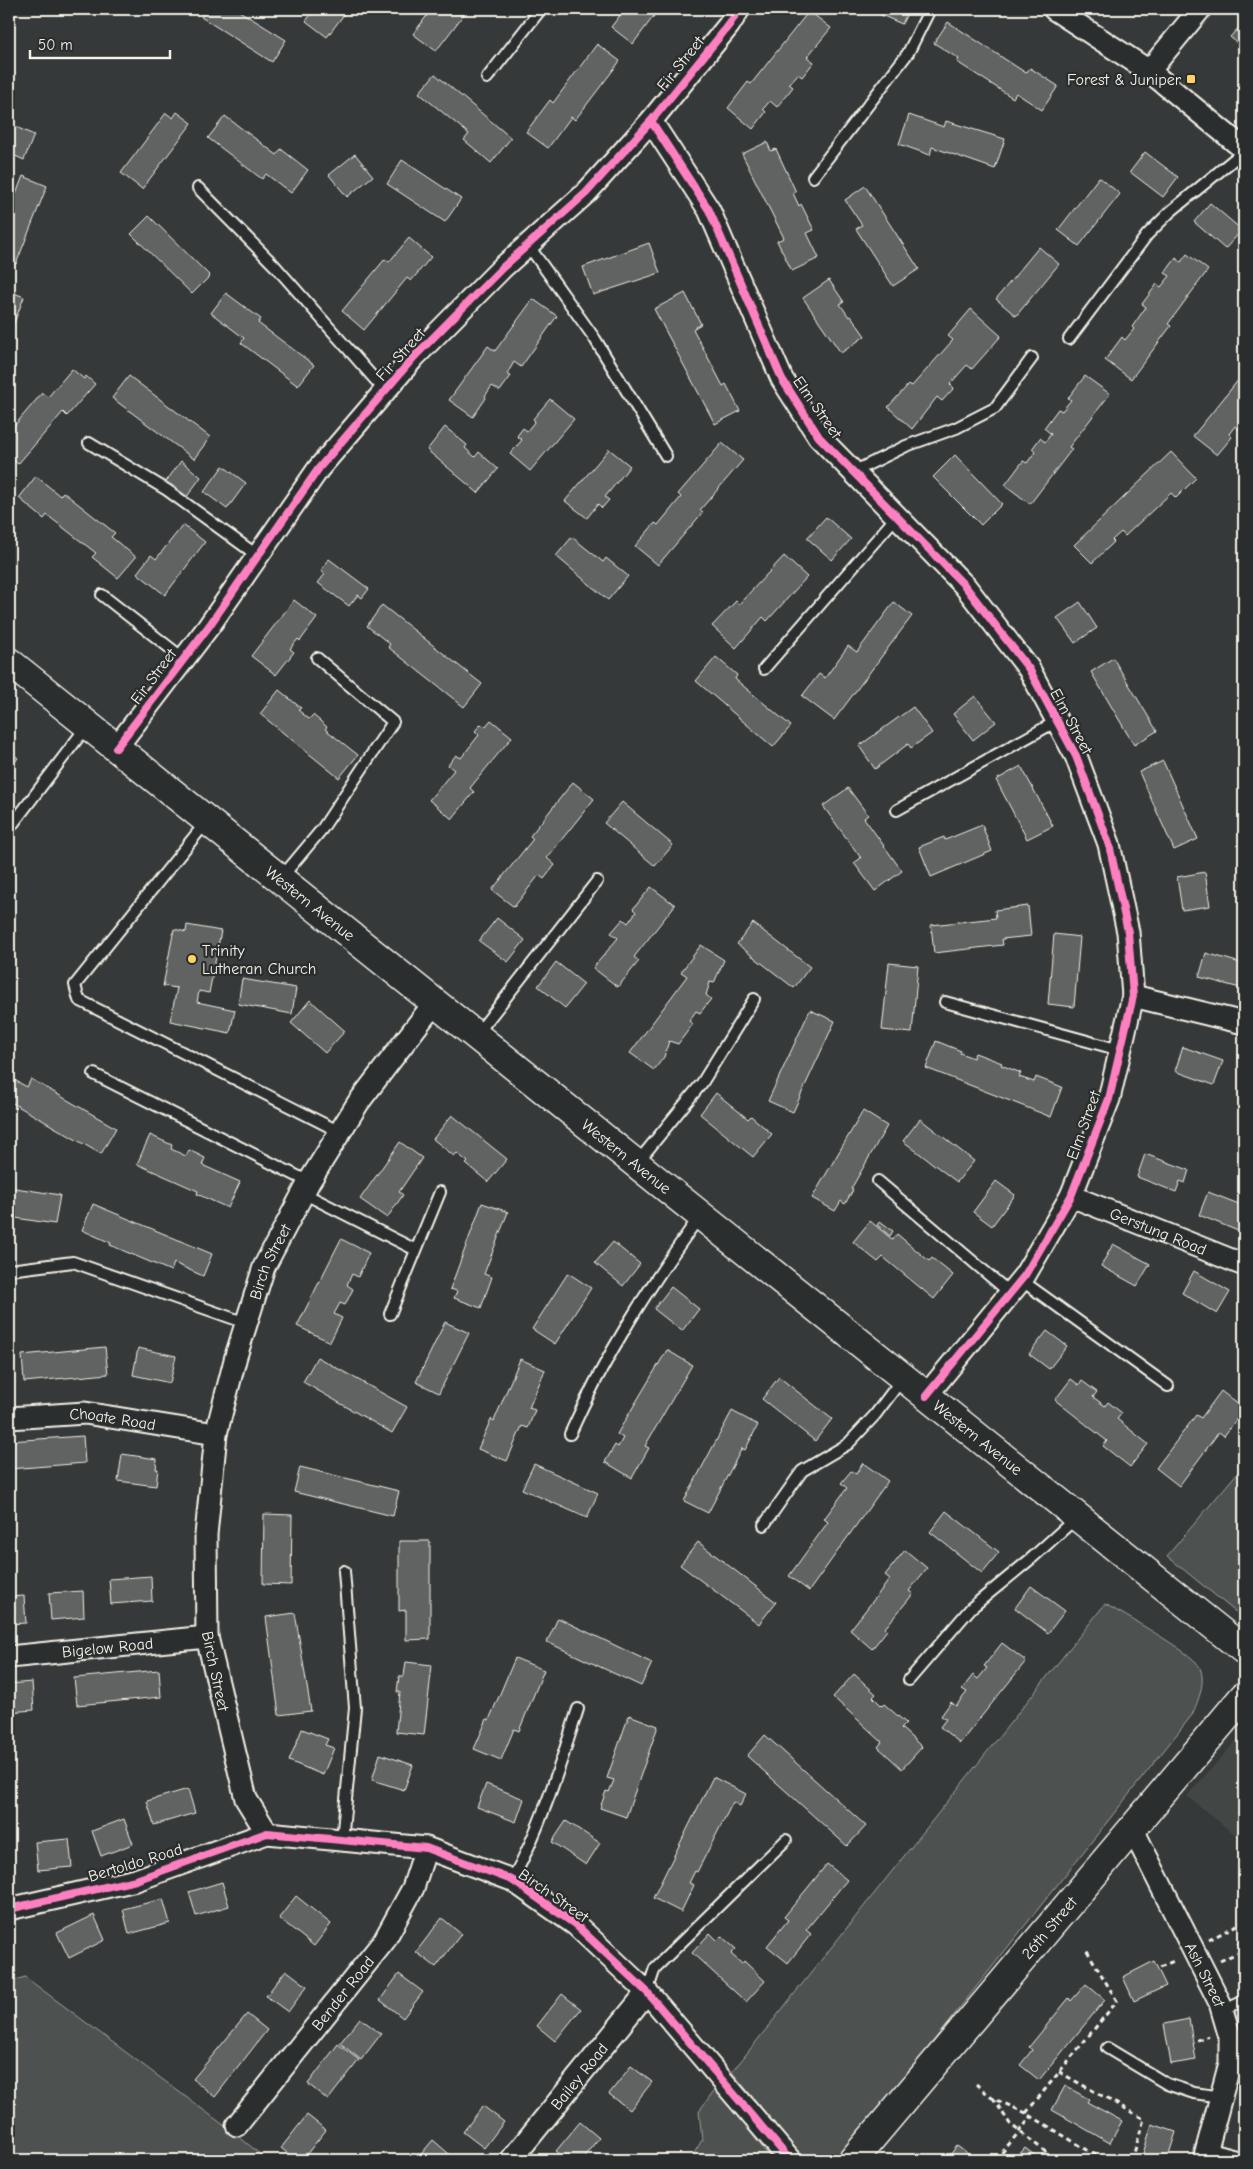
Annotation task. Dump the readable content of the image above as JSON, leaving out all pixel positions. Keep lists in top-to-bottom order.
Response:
{
  "streets": {
    "main road": ["Western Avenue", "26th Street"],
    "street": [
      "Fir Street",
      "Elm Street",
      "Gerstung Road",
      "Birch Street",
      "Choate Road",
      "Bigelow Road",
      "Bertoldo Road",
      "Ash Street",
      "Bender Road",
      "Bailey Road"
    ]
  },
  "crossings": [
    ["Fir Street", "Elm Street"],
    ["Fir Street", "Western Avenue"],
    ["Elm Street", "Western Avenue"],
    ["Elm Street", "Gerstung Road"],
    ["Western Avenue", "Birch Street"],
    ["Birch Street", "Choate Road"],
    ["Birch Street", "Bigelow Road"],
    ["Birch Street", "Bertoldo Road"],
    ["Birch Street", "Bender Road"],
    ["Birch Street", "Bailey Road"],
    ["26th Street", "Ash Street"]
  ],
  "places": {
    "transit": ["Forest & Juniper"],
    "other": ["Trinity Lutheran Church"]
  },
  "scale_bar": "50 m"
}
